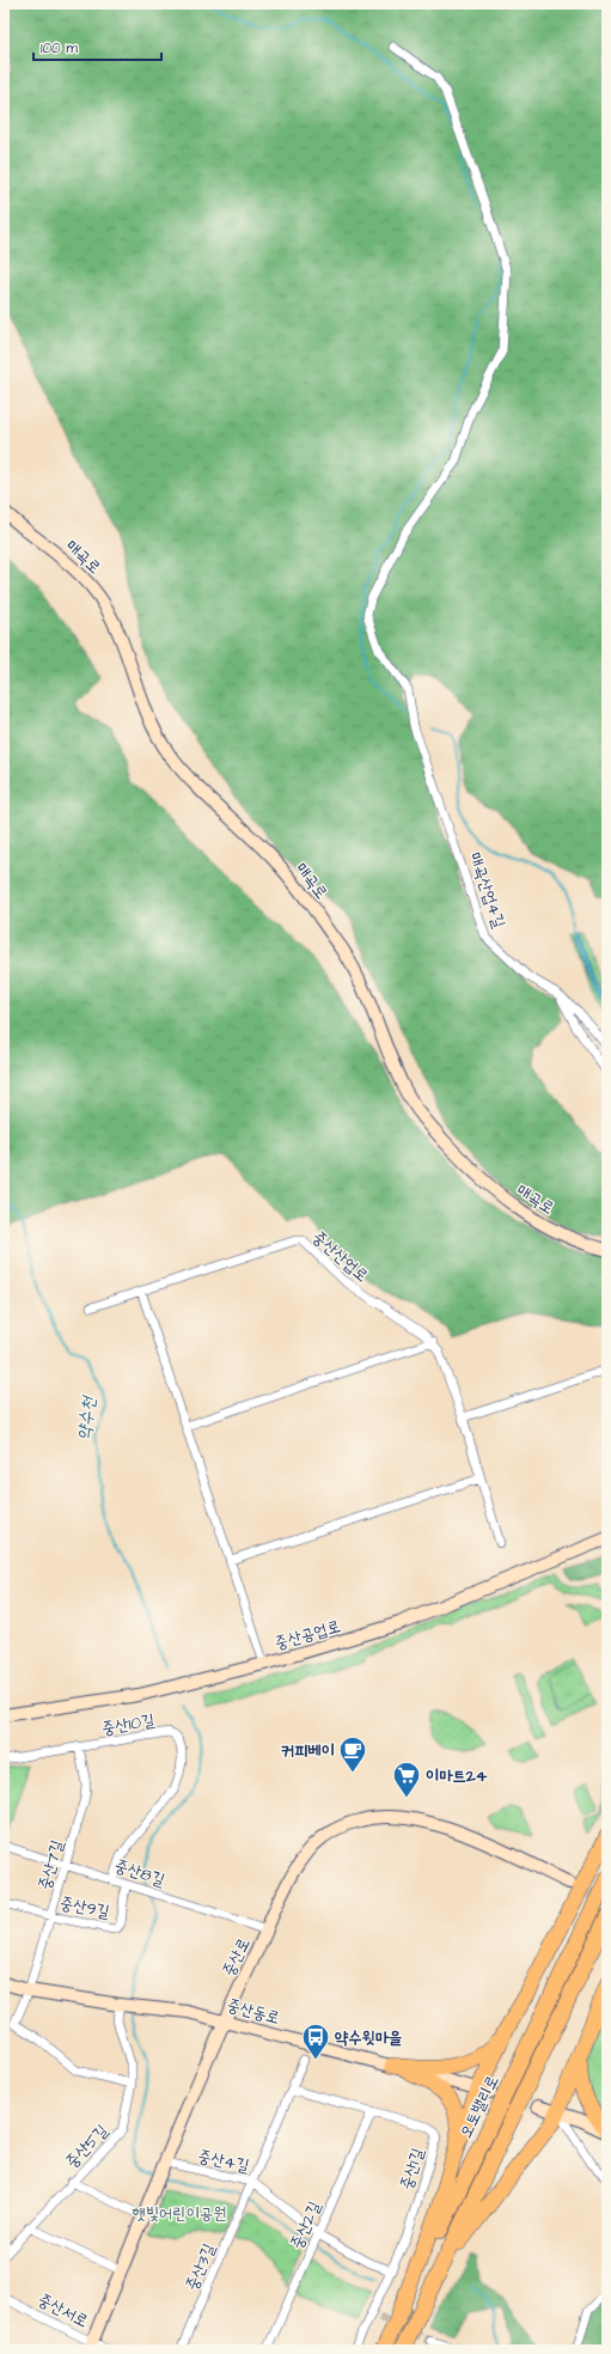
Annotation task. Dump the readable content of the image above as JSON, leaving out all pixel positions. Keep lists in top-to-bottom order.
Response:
{
  "streets": {
    "highway": ["오토밸리로"],
    "street": [
      "매곡로",
      "매곡산업4길",
      "중산산업로",
      "중산공업로",
      "중산10길",
      "중산7길",
      "중산8길",
      "중산9길",
      "중산로",
      "중산동로",
      "중산5길",
      "중산4길",
      "중산1길",
      "중산2길",
      "중산3길",
      "중산서로"
    ]
  },
  "crossings": [
    ["중산10길", "중산7길"],
    ["중산10길", "중산8길"],
    ["중산7길", "중산8길"],
    ["중산7길", "중산9길"],
    ["중산7길", "중산동로"],
    ["중산7길", "중산5길"],
    ["중산8길", "중산9길"],
    ["중산8길", "중산로"],
    ["중산로", "중산동로"],
    ["중산로", "중산4길"],
    ["중산로", "중산서로"],
    ["중산동로", "중산5길"],
    ["중산4길", "중산1길"],
    ["중산4길", "중산2길"],
    ["중산4길", "중산3길"],
    ["중산1길", "중산2길"],
    ["중산1길", "중산3길"]
  ],
  "water": ["약수천"],
  "parks": ["햇빛어린이공원"],
  "places": {
    "cafe": ["커피베이"],
    "supermarket": ["이마트24"],
    "bus stop": ["약수윗마을"]
  },
  "scale_bar": "100 m"
}
